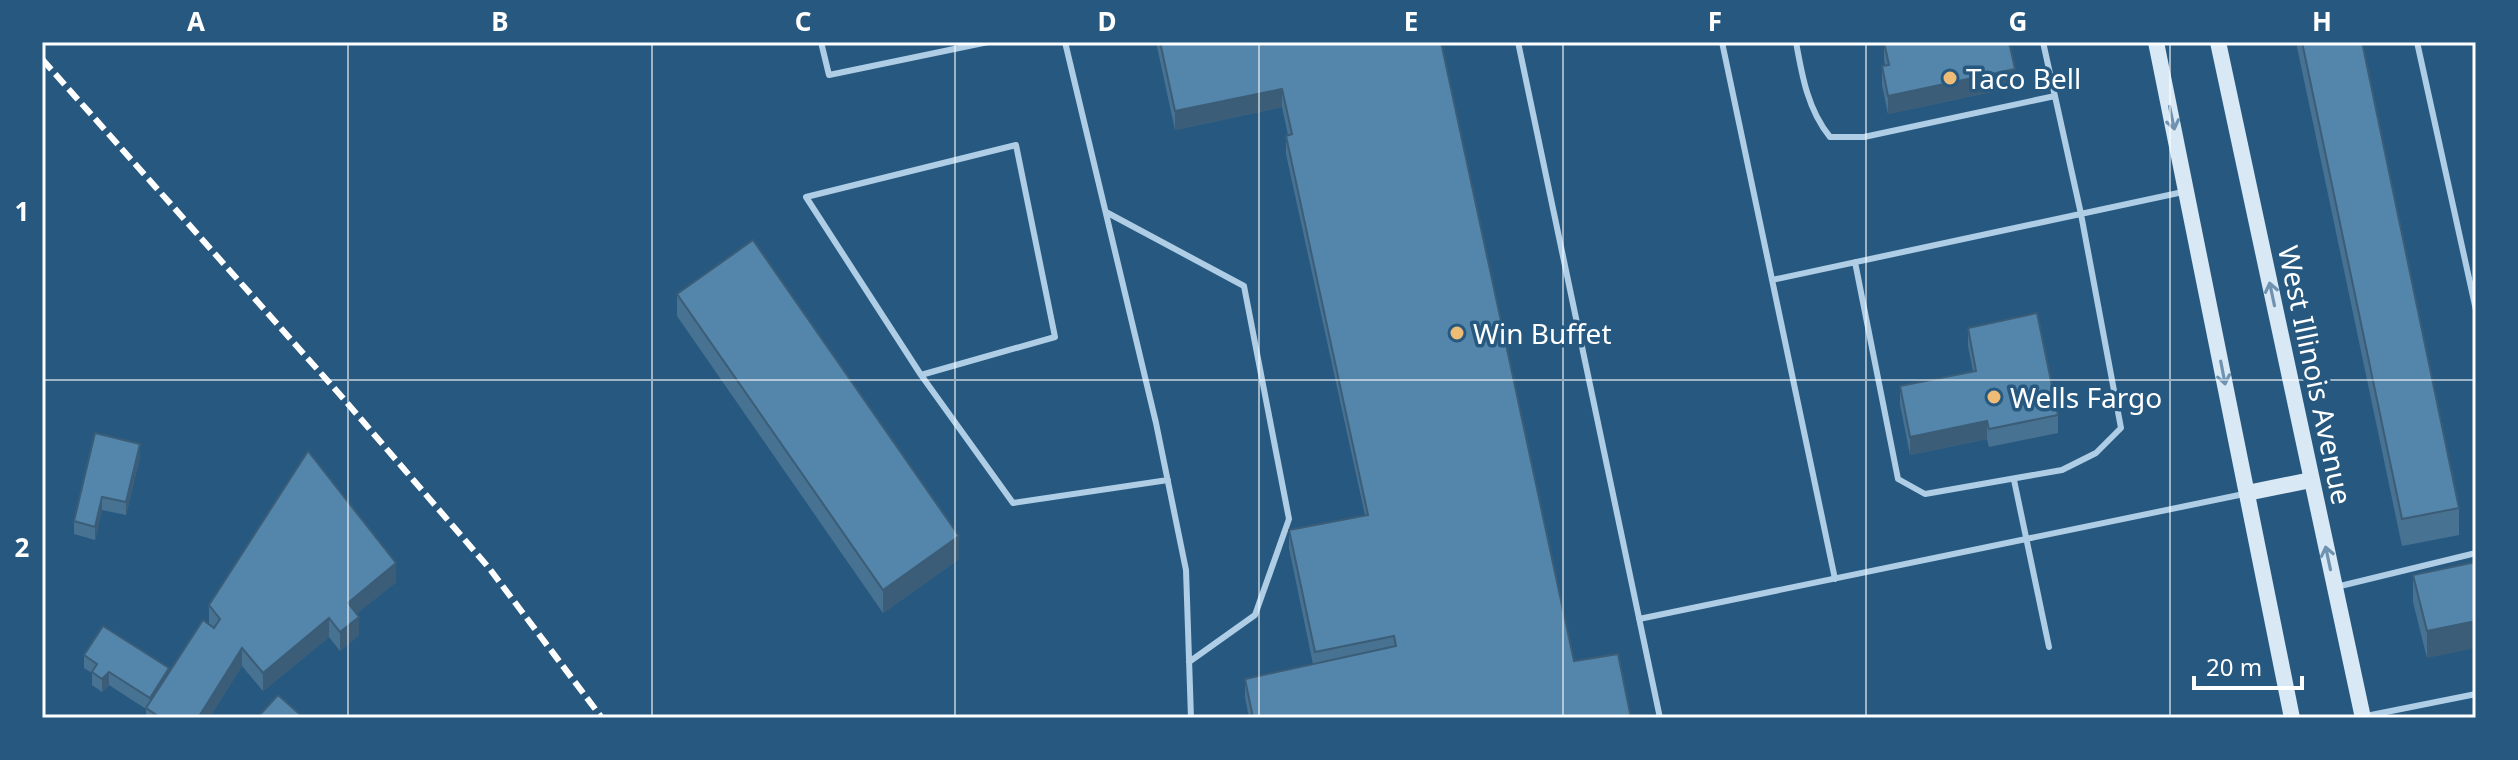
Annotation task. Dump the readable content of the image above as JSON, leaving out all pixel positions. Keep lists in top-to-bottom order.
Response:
{
  "streets": {
    "main road": ["West Illinois Avenue"]
  },
  "places": ["Taco Bell", "Win Buffet", "Wells Fargo"],
  "scale_bar": "20 m",
  "grid": {
    "columns": [
      "A",
      "B",
      "C",
      "D",
      "E",
      "F",
      "G",
      "H"
    ],
    "rows": ["1", "2"]
  }
}
